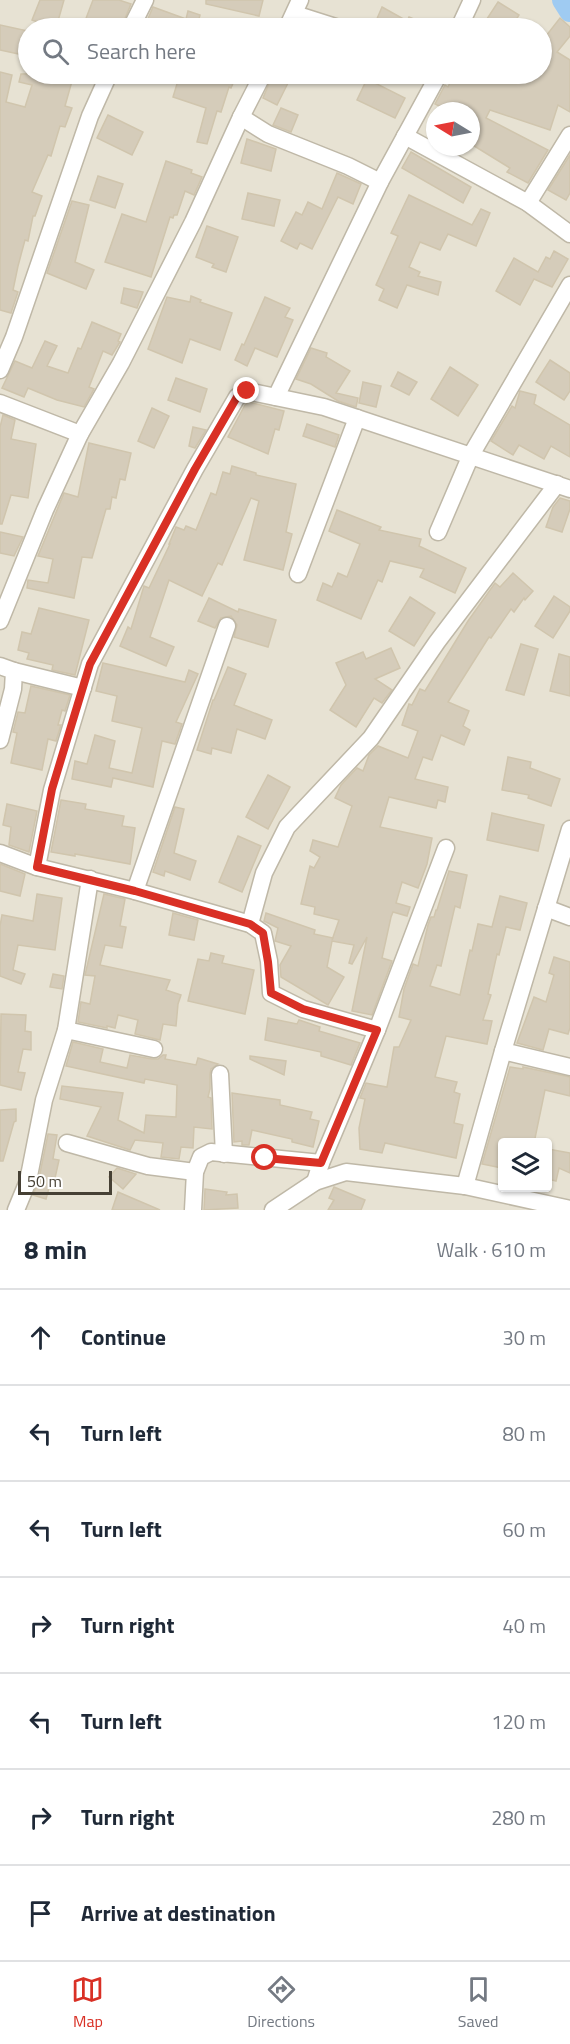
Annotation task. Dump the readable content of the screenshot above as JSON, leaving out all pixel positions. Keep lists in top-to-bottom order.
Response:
{
  "scale_bar": "50 m",
  "north": "left",
  "page": {
    "search": "Search here",
    "scale": "50 m",
    "heading": ["8 min", "Walk · 610 m"],
    "list": [
      ["Continue", "30 m"],
      ["Turn left", "80 m"],
      ["Turn left", "60 m"],
      ["Turn right", "40 m"],
      ["Turn left", "120 m"],
      ["Turn right", "280 m"],
      "Arrive at destination"
    ],
    "nav": ["Map", "Directions", "Saved"]
  }
}
